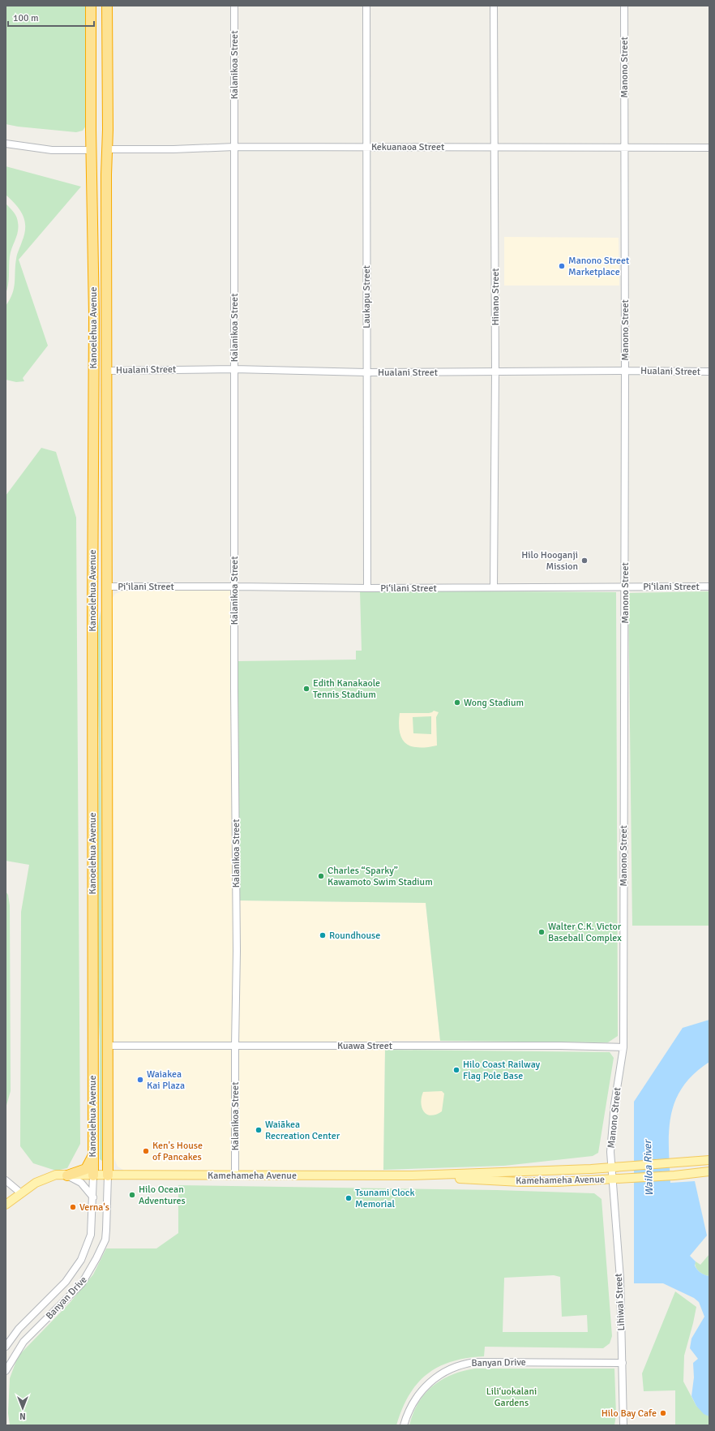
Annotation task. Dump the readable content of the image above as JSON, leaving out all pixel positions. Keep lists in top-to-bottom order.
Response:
{
  "streets": {
    "highway": ["Kanoelehua Avenue"],
    "main road": ["Kamehameha Avenue"],
    "street": [
      "Kalanikoa Street",
      "Manono Street",
      "Kekuanaoa Street",
      "Laukapu Street",
      "Hinano Street",
      "Hualani Street",
      "Pi‘ilani Street",
      "Kuawa Street",
      "Banyan Drive",
      "Lihiwai Street"
    ]
  },
  "crossings": [
    ["Kalanikoa Street", "Kekuanaoa Street"],
    ["Kalanikoa Street", "Hualani Street"],
    ["Kalanikoa Street", "Pi‘ilani Street"],
    ["Kalanikoa Street", "Kuawa Street"],
    ["Kalanikoa Street", "Kamehameha Avenue"],
    ["Manono Street", "Kekuanaoa Street"],
    ["Manono Street", "Hualani Street"],
    ["Manono Street", "Pi‘ilani Street"],
    ["Manono Street", "Kuawa Street"],
    ["Manono Street", "Kamehameha Avenue"],
    ["Manono Street", "Lihiwai Street"],
    ["Kekuanaoa Street", "Laukapu Street"],
    ["Kekuanaoa Street", "Hinano Street"],
    ["Kekuanaoa Street", "Kanoelehua Avenue"],
    ["Laukapu Street", "Hualani Street"],
    ["Laukapu Street", "Pi‘ilani Street"],
    ["Hinano Street", "Hualani Street"],
    ["Hinano Street", "Pi‘ilani Street"],
    ["Kanoelehua Avenue", "Hualani Street"],
    ["Kanoelehua Avenue", "Pi‘ilani Street"],
    ["Kanoelehua Avenue", "Kuawa Street"],
    ["Kanoelehua Avenue", "Kamehameha Avenue"],
    ["Kanoelehua Avenue", "Banyan Drive"],
    ["Kamehameha Avenue", "Banyan Drive"],
    ["Kamehameha Avenue", "Lihiwai Street"],
    ["Banyan Drive", "Lihiwai Street"]
  ],
  "water": ["Wailoa River"],
  "parks": ["Liliʻuokalani Gardens"],
  "places": [
    "Manono Street Marketplace",
    "Hilo Hooganji Mission",
    "Edith Kanakaole Tennis Stadium",
    "Wong Stadium",
    "Charles “Sparky” Kawamoto Swim Stadium",
    "Walter C.K. Victor Baseball Complex",
    "Roundhouse",
    "Hilo Coast Railway Flag Pole Base",
    "Waiakea Kai Plaza",
    "Waiākea Recreation Center",
    "Ken's House of Pancakes",
    "Hilo Ocean Adventures",
    "Tsunami Clock Memorial",
    "Verna's",
    "Hilo Bay Cafe"
  ],
  "scale_bar": "100 m",
  "north": "bottom"
}
